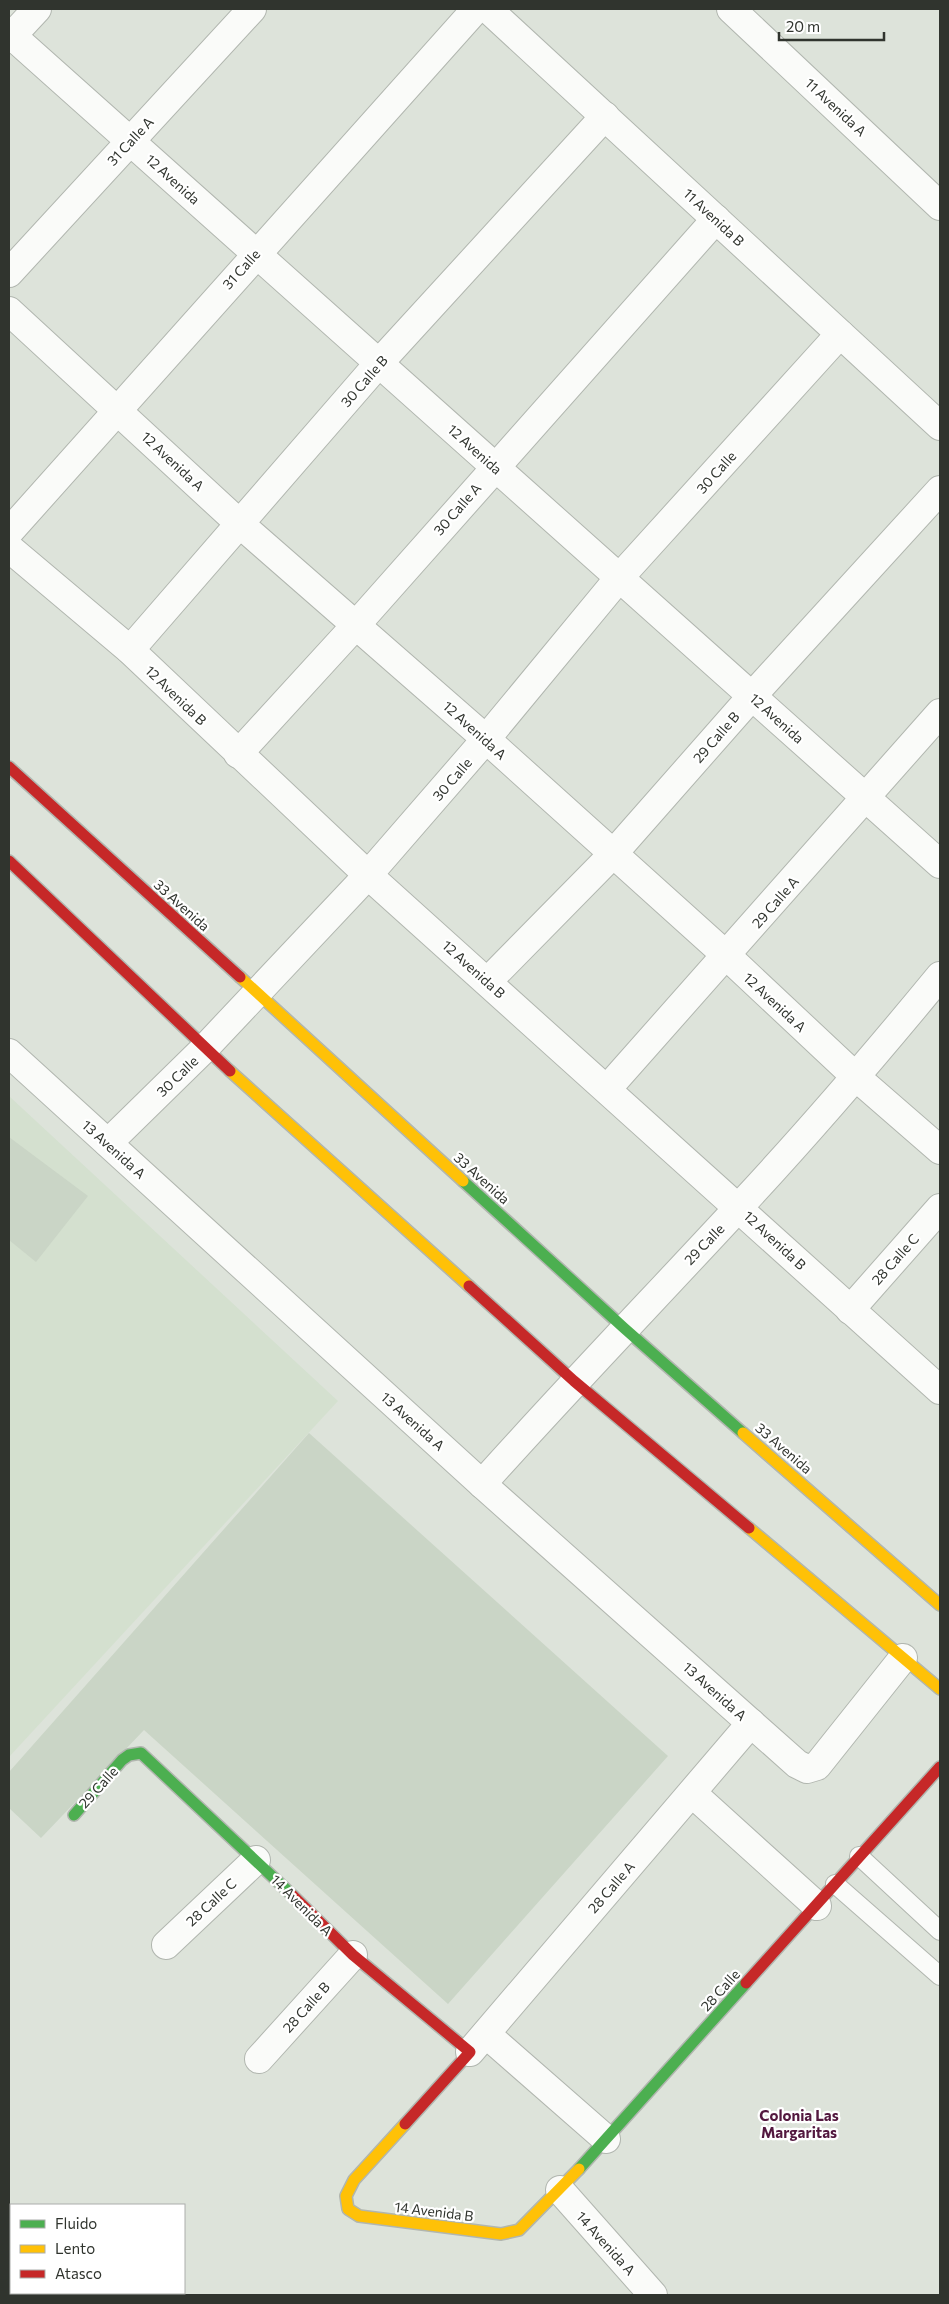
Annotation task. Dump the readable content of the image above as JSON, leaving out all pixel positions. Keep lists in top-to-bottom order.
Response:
{
  "streets": {
    "street": [
      "11 Avenida A",
      "31 Calle A",
      "12 Avenida",
      "11 Avenida B",
      "31 Calle",
      "30 Calle B",
      "12 Avenida A",
      "30 Calle",
      "30 Calle A",
      "12 Avenida B",
      "29 Calle B",
      "29 Calle A",
      "33 Avenida",
      "13 Avenida A",
      "29 Calle",
      "28 Calle C",
      "28 Calle A",
      "14 Avenida A",
      "28 Calle",
      "28 Calle B",
      "14 Avenida B"
    ]
  },
  "crossings": [
    ["31 Calle A", "12 Avenida"],
    ["12 Avenida", "31 Calle"],
    ["12 Avenida", "30 Calle B"],
    ["12 Avenida", "30 Calle"],
    ["12 Avenida", "30 Calle A"],
    ["12 Avenida", "29 Calle B"],
    ["12 Avenida", "29 Calle A"],
    ["11 Avenida B", "30 Calle B"],
    ["11 Avenida B", "30 Calle"],
    ["11 Avenida B", "30 Calle A"],
    ["31 Calle", "12 Avenida A"],
    ["30 Calle B", "12 Avenida A"],
    ["30 Calle B", "12 Avenida B"],
    ["12 Avenida A", "30 Calle"],
    ["12 Avenida A", "30 Calle A"],
    ["12 Avenida A", "29 Calle B"],
    ["12 Avenida A", "29 Calle A"],
    ["12 Avenida A", "29 Calle"],
    ["30 Calle", "12 Avenida B"],
    ["30 Calle", "33 Avenida"],
    ["30 Calle", "13 Avenida A"],
    ["30 Calle A", "12 Avenida B"],
    ["12 Avenida B", "29 Calle B"],
    ["12 Avenida B", "29 Calle A"],
    ["12 Avenida B", "29 Calle"],
    ["12 Avenida B", "28 Calle C"],
    ["33 Avenida", "29 Calle"],
    ["13 Avenida A", "29 Calle"],
    ["13 Avenida A", "28 Calle A"],
    ["29 Calle", "14 Avenida A"],
    ["28 Calle C", "14 Avenida A"],
    ["28 Calle A", "14 Avenida A"],
    ["28 Calle A", "14 Avenida B"],
    ["14 Avenida A", "28 Calle"],
    ["14 Avenida A", "28 Calle B"],
    ["14 Avenida A", "14 Avenida B"],
    ["28 Calle", "14 Avenida B"]
  ],
  "districts": ["Colonia Las Margaritas"],
  "legend": ["Fluido", "Lento", "Atasco"],
  "scale_bar": "20 m"
}
